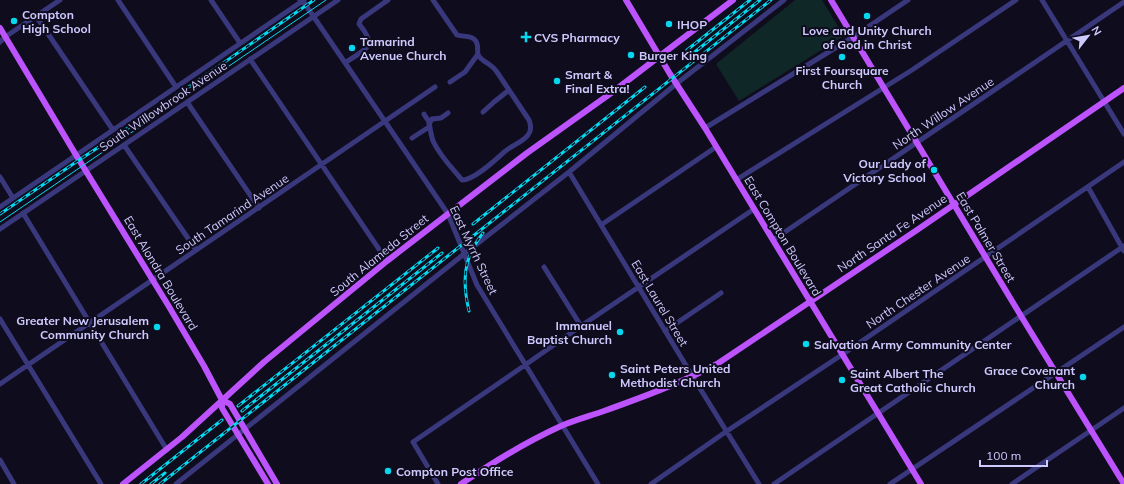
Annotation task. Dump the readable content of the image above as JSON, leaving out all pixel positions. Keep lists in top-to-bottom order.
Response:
{
  "streets": {
    "main road": [
      "North Santa Fe Avenue",
      "East Compton Boulevard",
      "East Palmer Street",
      "South Alameda Street",
      "East Alondra Boulevard"
    ],
    "street": [
      "South Willowbrook Avenue",
      "North Willow Avenue",
      "South Tamarind Avenue",
      "East Myrrh Street",
      "North Chester Avenue",
      "East Laurel Street"
    ]
  },
  "crossings": [
    ["South Willowbrook Avenue", "East Myrrh Street"],
    ["South Willowbrook Avenue", "East Alondra Boulevard"],
    ["North Willow Avenue", "East Compton Boulevard"],
    ["North Willow Avenue", "East Palmer Street"],
    ["South Tamarind Avenue", "East Myrrh Street"],
    ["South Tamarind Avenue", "East Alondra Boulevard"],
    ["North Santa Fe Avenue", "East Compton Boulevard"],
    ["North Santa Fe Avenue", "East Palmer Street"],
    ["North Santa Fe Avenue", "East Myrrh Street"],
    ["North Santa Fe Avenue", "East Laurel Street"],
    ["East Compton Boulevard", "South Alameda Street"],
    ["East Compton Boulevard", "North Chester Avenue"],
    ["East Palmer Street", "North Chester Avenue"],
    ["East Myrrh Street", "South Alameda Street"],
    ["South Alameda Street", "East Alondra Boulevard"],
    ["North Chester Avenue", "East Laurel Street"]
  ],
  "places": {
    "other": [
      "Love and Unity Church of God in Christ",
      "Compton High School",
      "IHOP",
      "Tamarind Avenue Church",
      "Burger King",
      "First Foursquare Church",
      "Smart & Final Extra!",
      "Our Lady of Victory School",
      "Greater New Jerusalem Community Church",
      "Immanuel Baptist Church",
      "Salvation Army Community Center",
      "Saint Peters United Methodist Church",
      "Grace Covenant Church",
      "Saint Albert The Great Catholic Church",
      "Compton Post Office"
    ],
    "health": ["CVS Pharmacy"]
  },
  "scale_bar": "100 m",
  "north": "top right"
}
